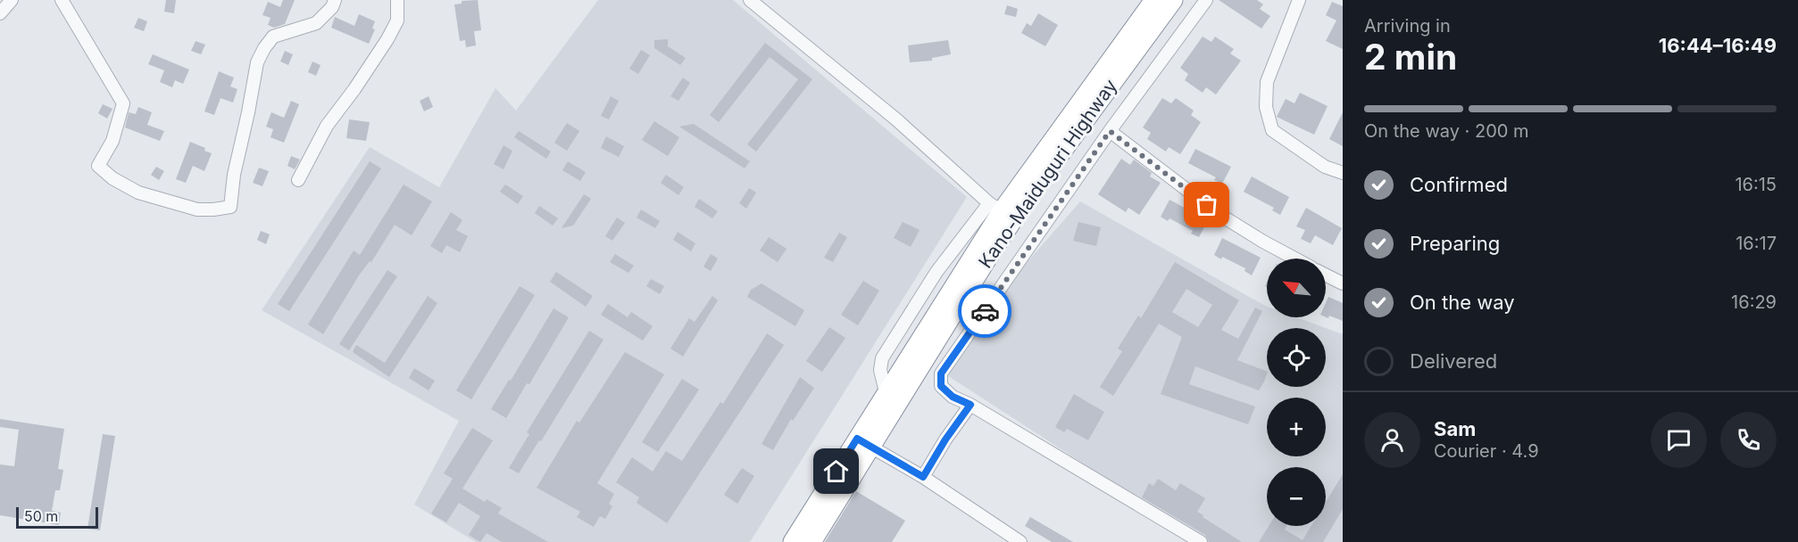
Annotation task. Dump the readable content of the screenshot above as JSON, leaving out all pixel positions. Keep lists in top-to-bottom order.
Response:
{
  "streets": {
    "highway": ["Kano-Maiduguri Highway"]
  },
  "scale_bar": "50 m",
  "north": "top left",
  "page": {
    "heading": ["2 min", "Arriving in", "16:44–16:49"],
    "panel": ["Sam", "Courier · 4.9"],
    "bar": "On the way · 200 m",
    "list": [
      ["Confirmed", "16:15"],
      ["Preparing", "16:17"],
      ["On the way", "16:29"],
      "Delivered"
    ],
    "map_buttons": ["+", "−"],
    "scale": "50 m"
  }
}
